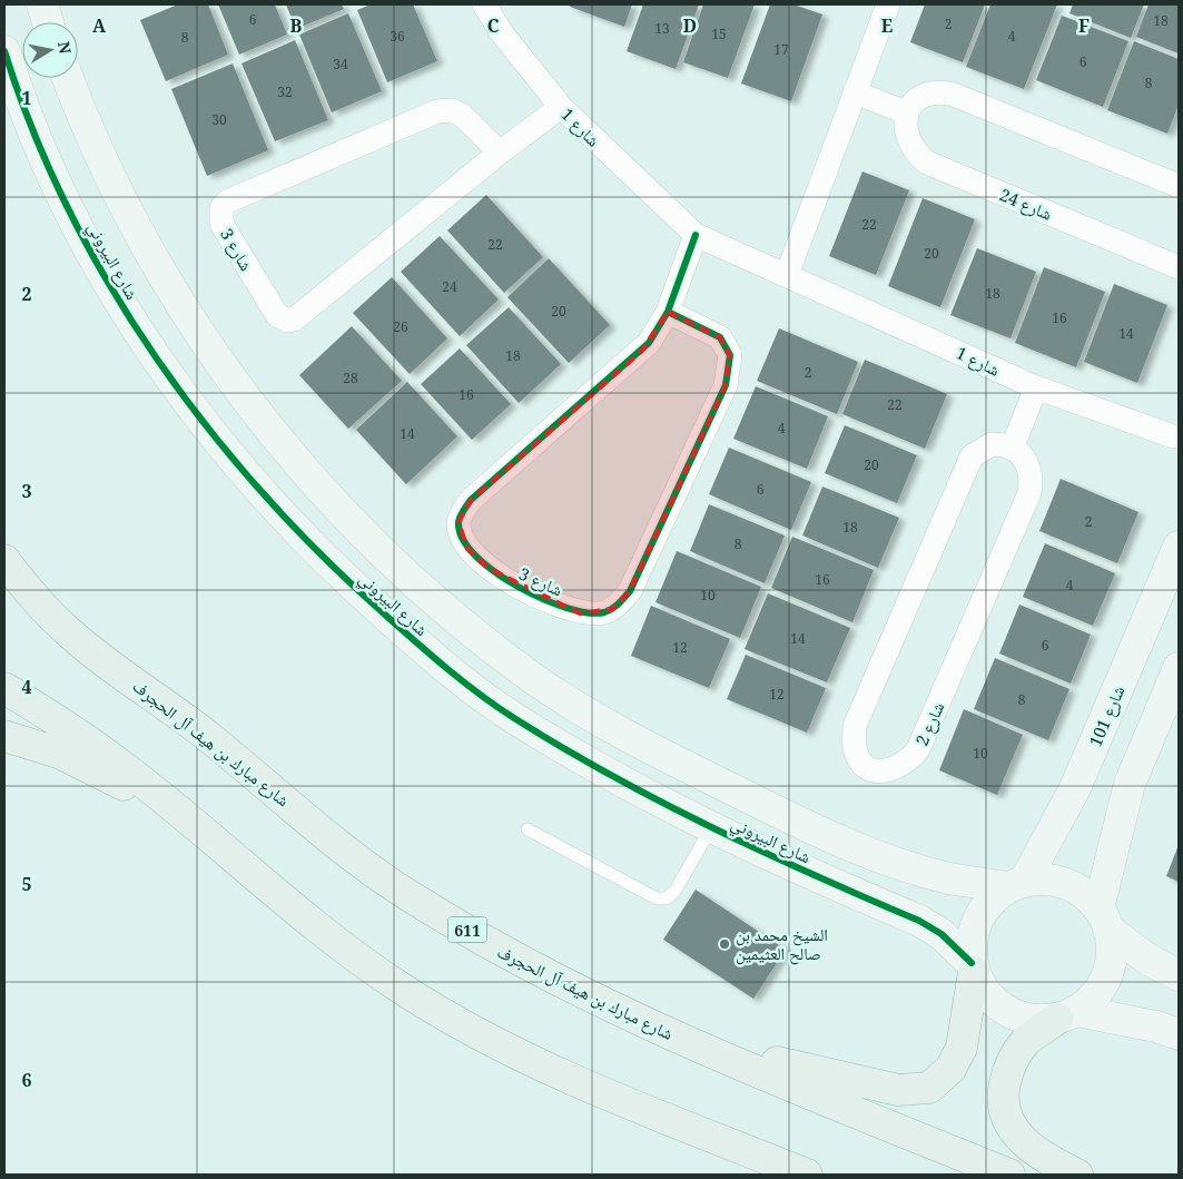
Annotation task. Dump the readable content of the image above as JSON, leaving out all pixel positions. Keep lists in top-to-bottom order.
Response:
{
  "streets": {
    "main road": ["شارع مبارك بن هيف آل الحجرف", "611"],
    "street": [
      "شارع 1",
      "شارع 24",
      "شارع 3",
      "شارع البيروني",
      "شارع 101",
      "شارع 2"
    ]
  },
  "crossings": [
    ["شارع 1", "شارع 3"],
    ["شارع البيروني", "شارع 101"]
  ],
  "places": ["الشيخ محمد بن صالح العثيمين"],
  "house_numbers": [
    "6",
    "18",
    "2",
    "13",
    "15",
    "36",
    "4",
    "8",
    "17",
    "6",
    "34",
    "8",
    "32",
    "30",
    "22",
    "22",
    "20",
    "24",
    "18",
    "20",
    "16",
    "26",
    "14",
    "18",
    "2",
    "28",
    "16",
    "22",
    "4",
    "14",
    "20",
    "6",
    "2",
    "18",
    "8",
    "16",
    "4",
    "10",
    "14",
    "6",
    "12",
    "12",
    "8",
    "10"
  ],
  "north": "right",
  "grid": {
    "columns": [
      "A",
      "B",
      "C",
      "D",
      "E",
      "F"
    ],
    "rows": [
      "1",
      "2",
      "3",
      "4",
      "5",
      "6"
    ]
  }
}
